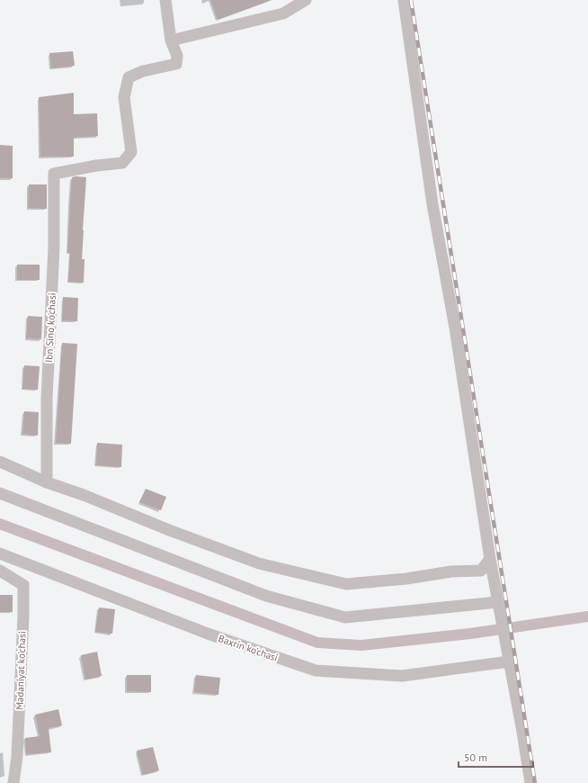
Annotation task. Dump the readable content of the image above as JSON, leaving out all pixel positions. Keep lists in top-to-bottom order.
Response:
{
  "streets": {
    "street": ["Ibn Sino ko'chasi", "Baxrin ko'chasi", "Madaniyat ko'chasi"]
  },
  "scale_bar": "50 m"
}
